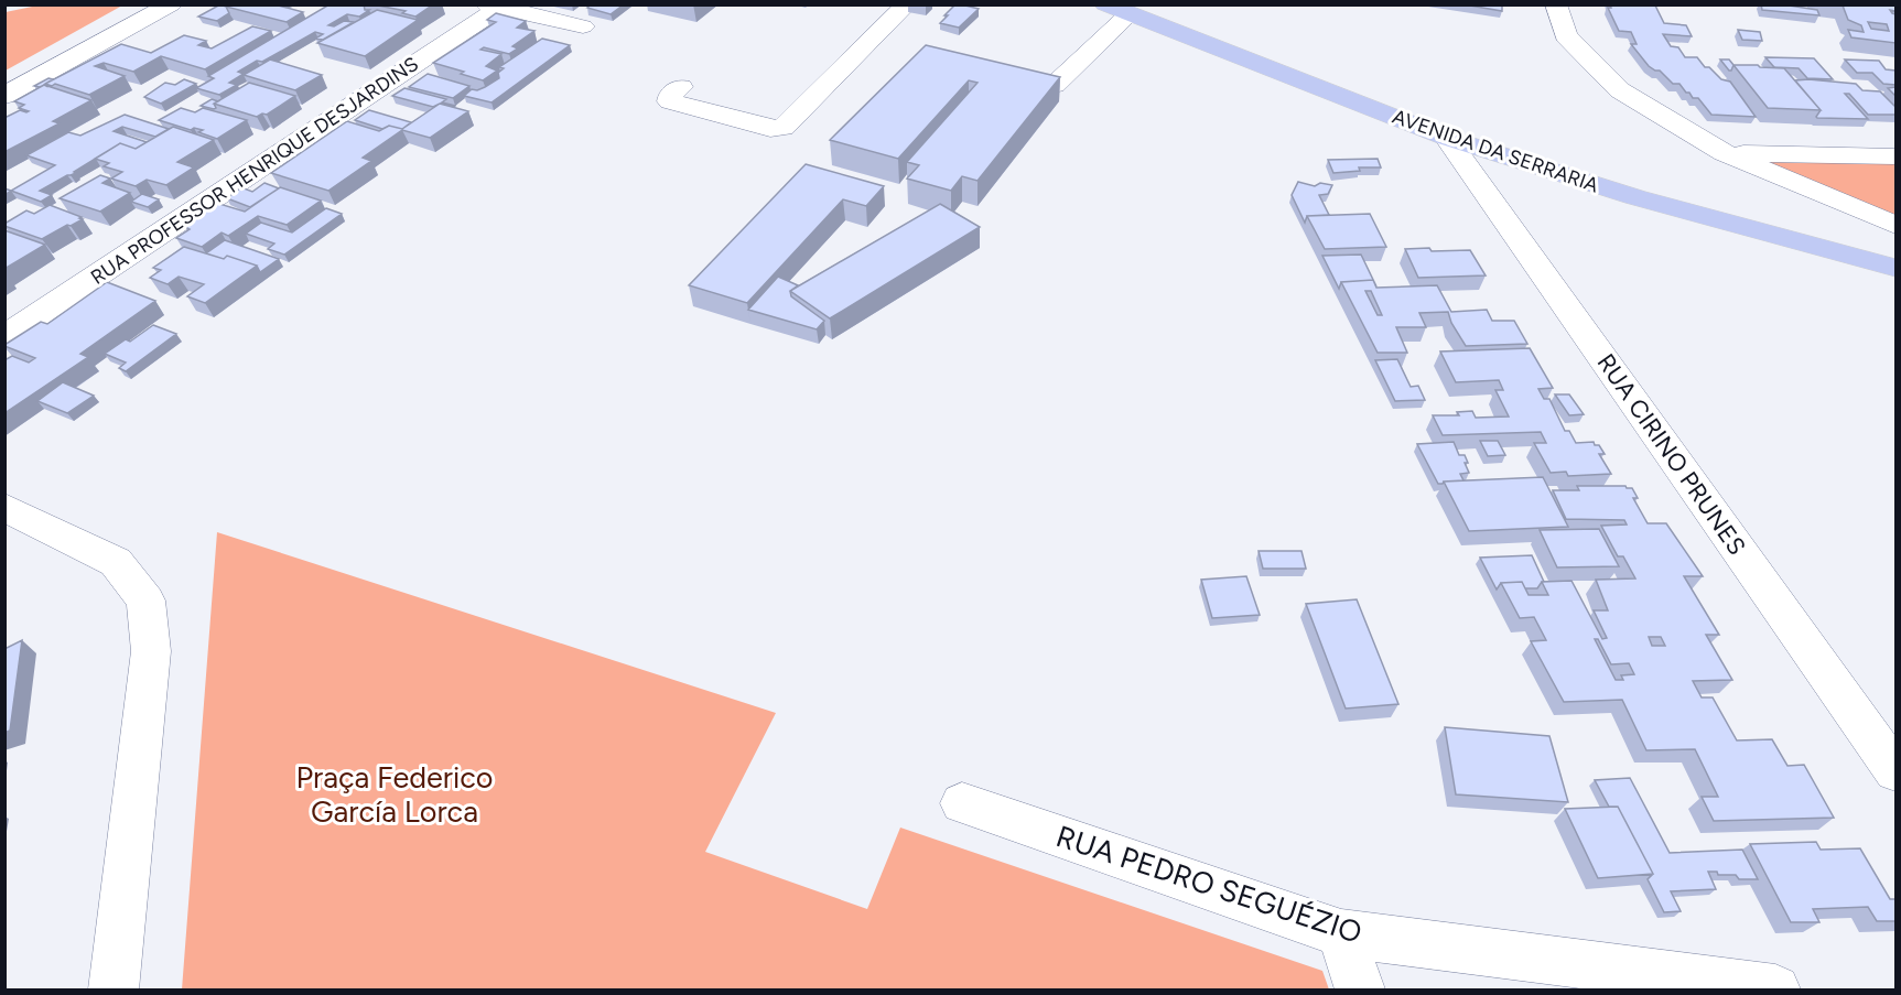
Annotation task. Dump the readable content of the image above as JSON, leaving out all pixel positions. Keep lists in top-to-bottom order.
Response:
{
  "streets": {
    "main road": ["AVENIDA DA SERRARIA"],
    "street": ["RUA PROFESSOR HENRIQUE DESJARDINS", "RUA CIRINO PRUNES", "RUA PEDRO SEGUÉZIO"]
  },
  "crossings": [
    ["AVENIDA DA SERRARIA", "RUA CIRINO PRUNES"]
  ],
  "parks": ["Praça Federico García Lorca"]
}
